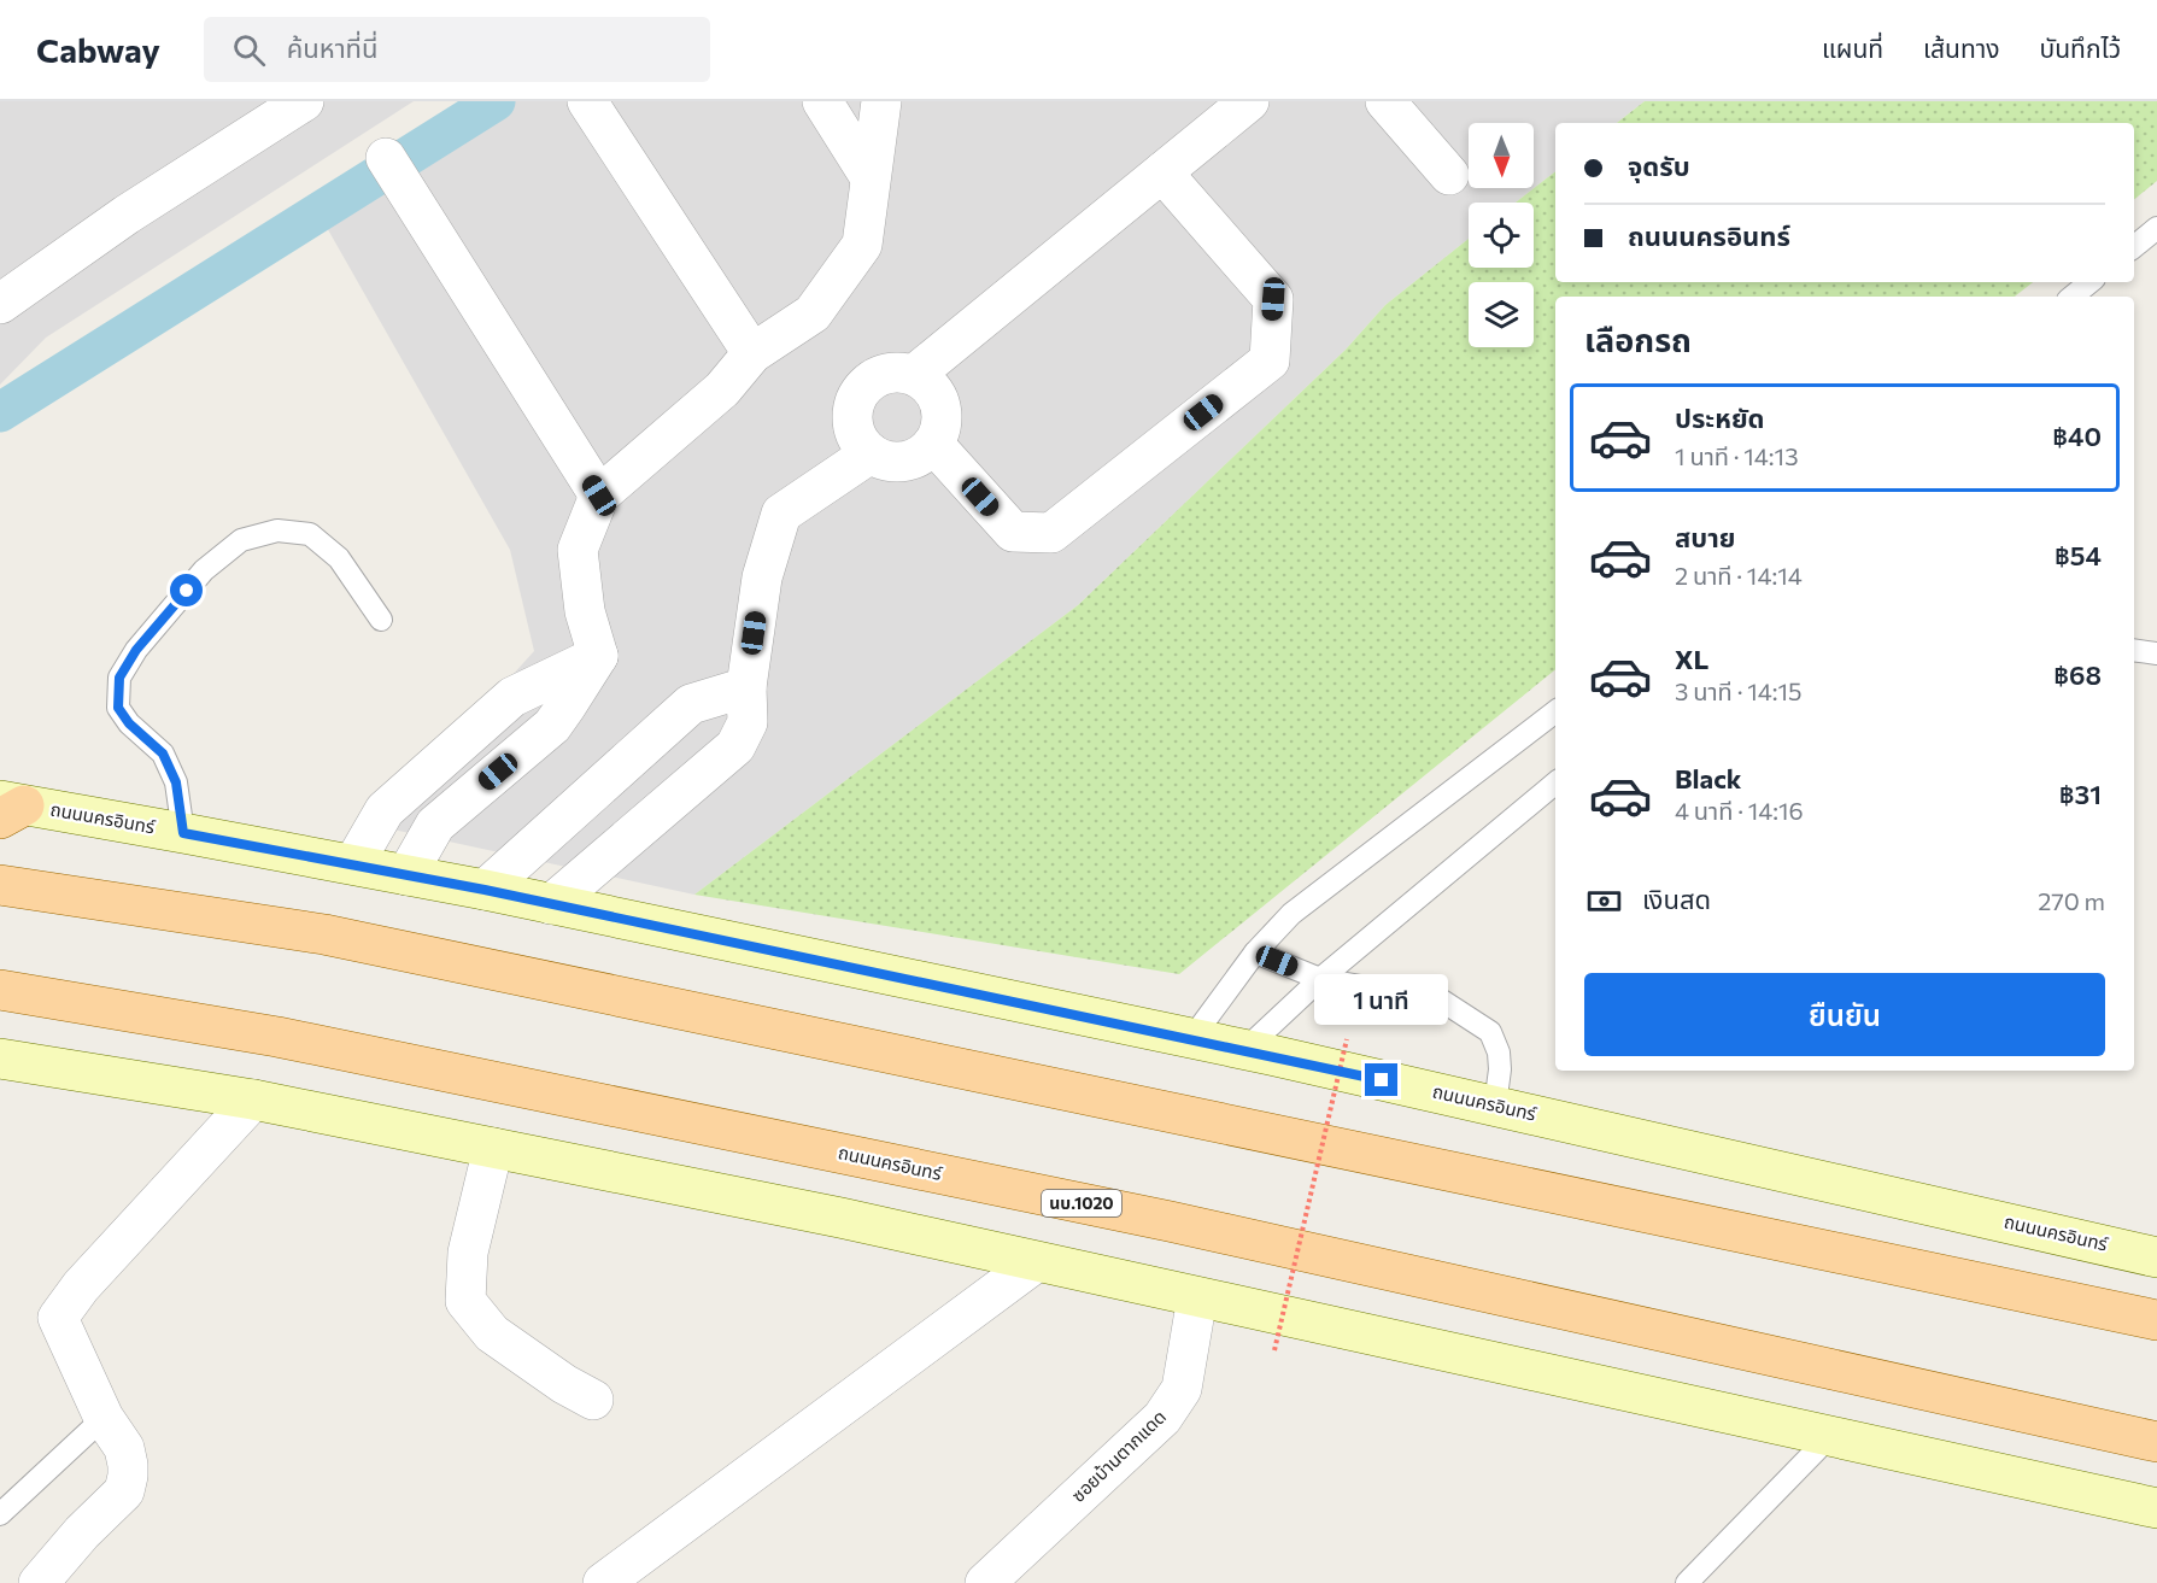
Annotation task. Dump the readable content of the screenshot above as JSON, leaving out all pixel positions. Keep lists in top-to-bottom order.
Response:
{
  "streets": {
    "main road": ["ถนนนครอินทร์", "นบ.1020"],
    "street": ["ซอยบ้านตากแดด"]
  },
  "north": "bottom",
  "page": {
    "header": "Cabway",
    "search": "ค้นหาที่นี่",
    "nav": ["แผนที่", "เส้นทาง", "บันทึกไว้"],
    "banner": ["จุดรับ", "ถนนนครอินทร์"],
    "heading": "เลือกรถ",
    "list": [
      {
        "name": "ประหยัด",
        "note": "1 นาที · 14:13",
        "value": "฿40"
      },
      {
        "name": "สบาย",
        "note": "2 นาที · 14:14",
        "value": "฿54"
      },
      {
        "name": "XL",
        "note": "3 นาที · 14:15",
        "value": "฿68"
      },
      {
        "name": "Black",
        "note": "4 นาที · 14:16",
        "value": "฿31"
      }
    ],
    "pay": ["เงินสด", "270 m"],
    "buttons": "ยืนยัน",
    "bubble": "1 นาที"
  }
}
